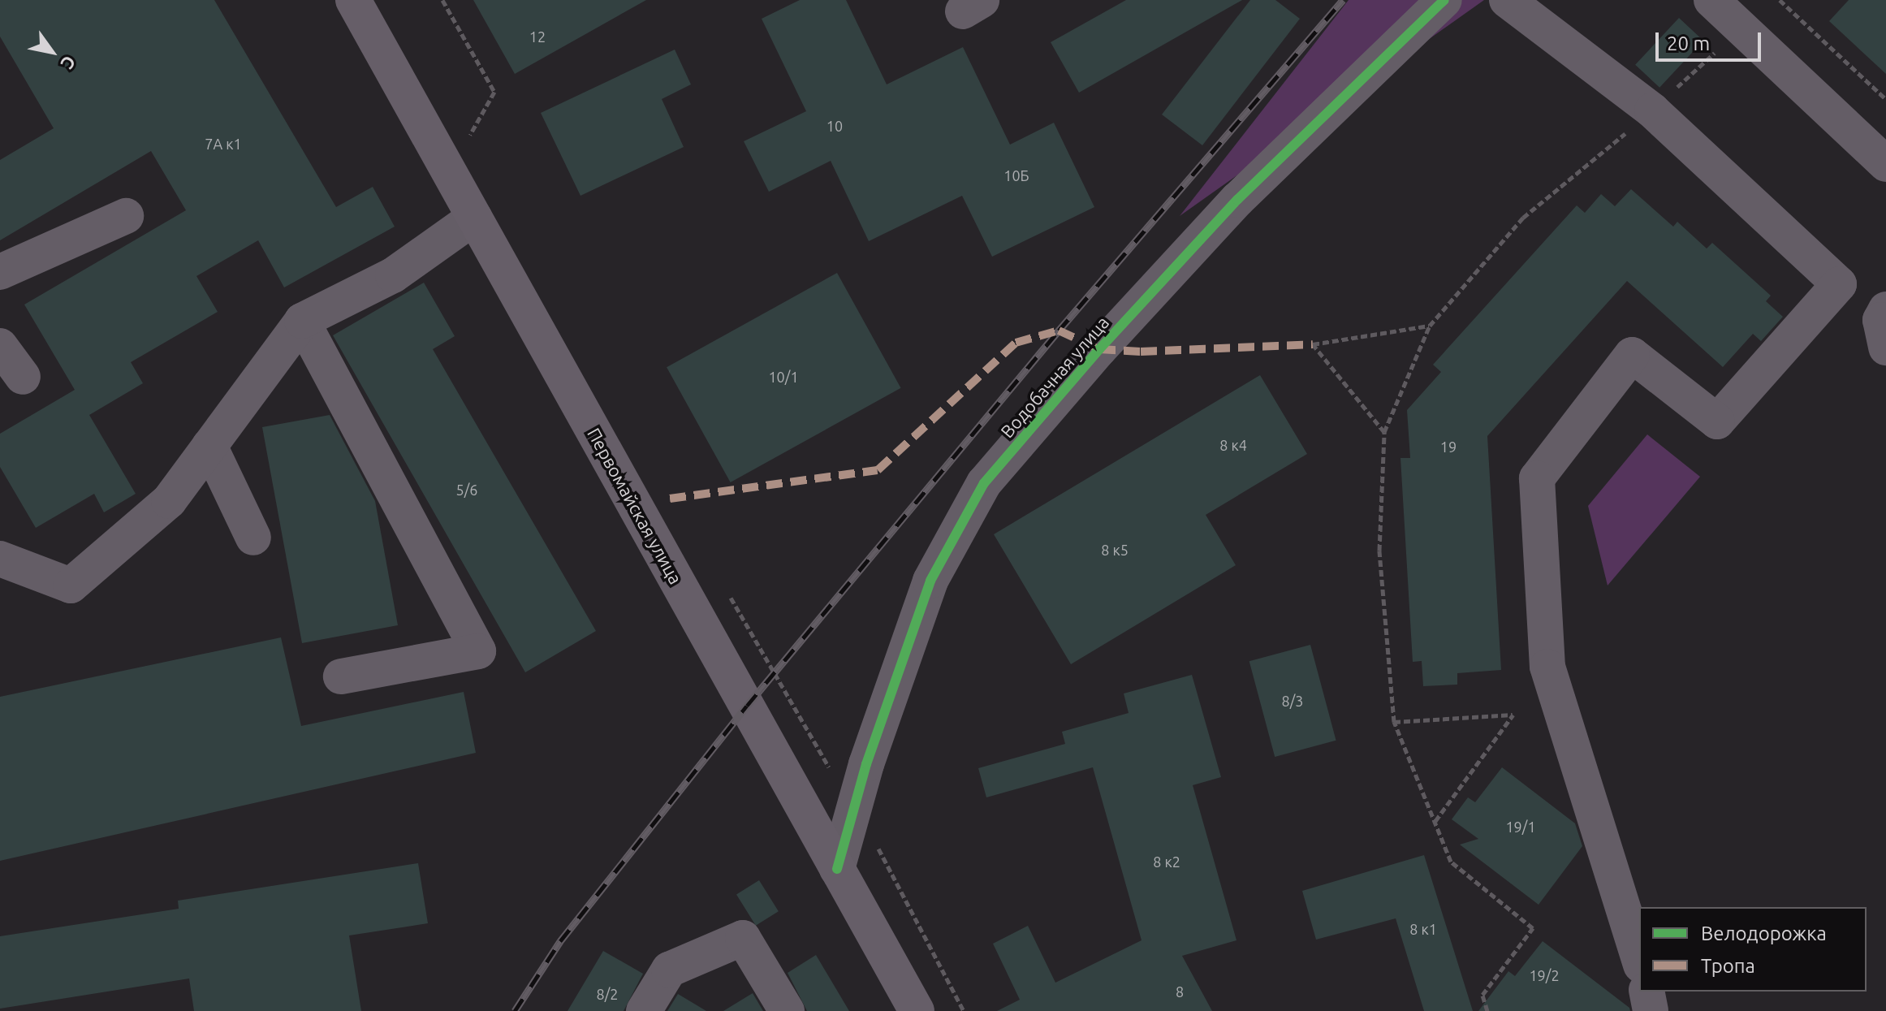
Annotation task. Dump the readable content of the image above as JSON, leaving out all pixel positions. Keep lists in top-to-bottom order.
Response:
{
  "streets": {
    "main road": ["Первомайская улица"],
    "street": ["Водобачная улица"]
  },
  "crossings": [
    ["Водобачная улица", "Первомайская улица"]
  ],
  "house_numbers": [
    "12",
    "10",
    "7А к1",
    "10Б",
    "10/1",
    "8 к4",
    "19",
    "5/6",
    "8 к5",
    "8/3",
    "19/1",
    "8 к2",
    "8 к1",
    "19/2",
    "8",
    "8/2"
  ],
  "legend": ["Велодорожка", "Тропа"],
  "scale_bar": "20 m",
  "north": "bottom right"
}
